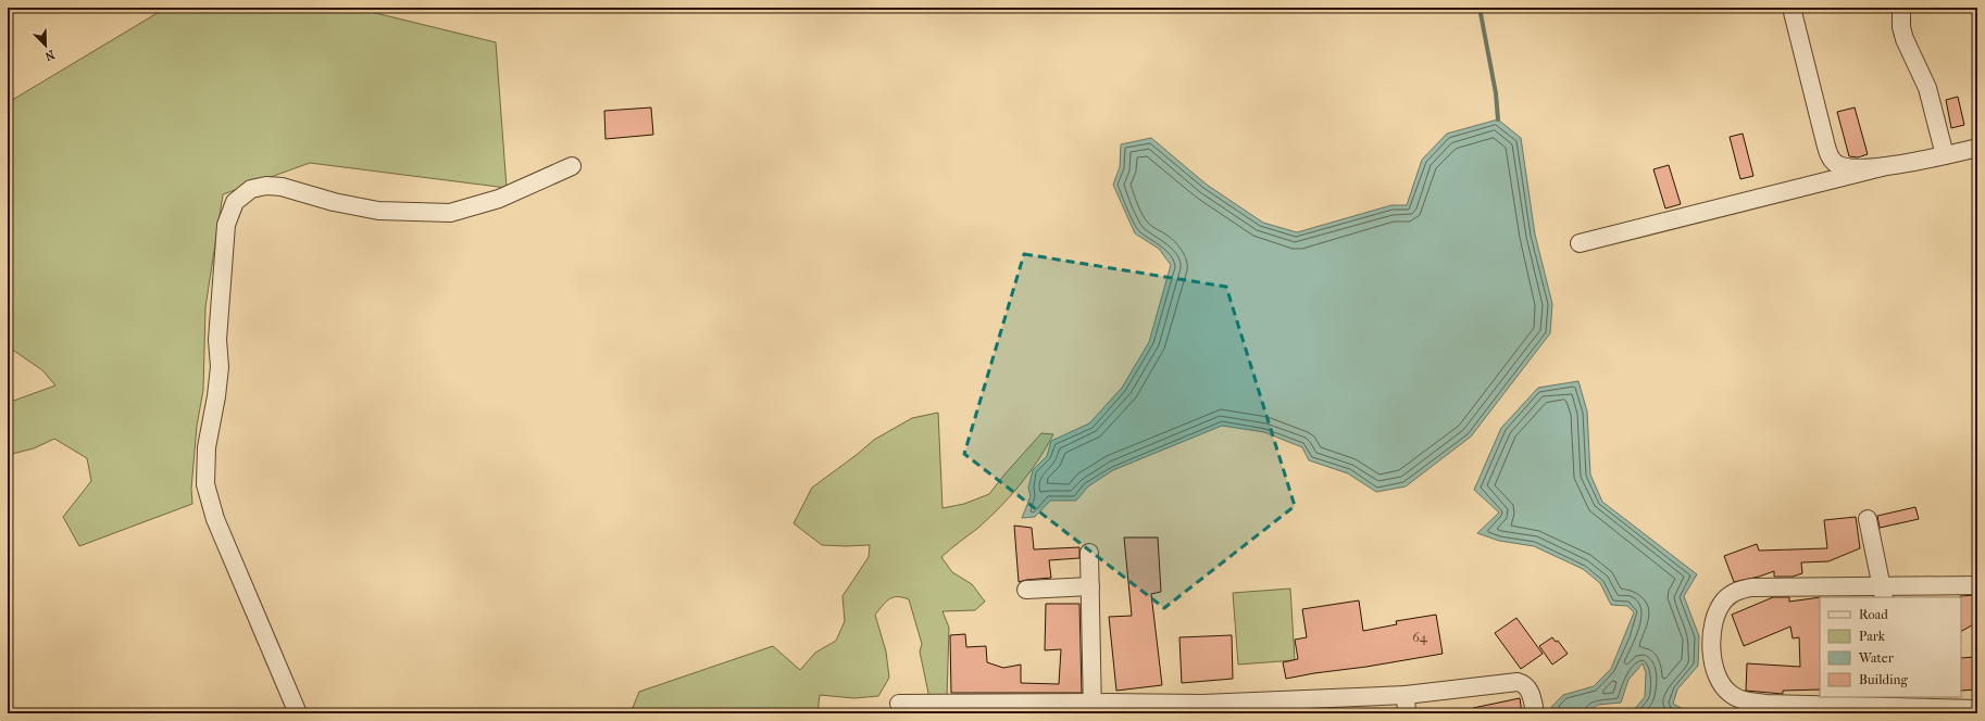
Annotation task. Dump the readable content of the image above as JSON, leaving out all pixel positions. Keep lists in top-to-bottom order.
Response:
{
  "house_numbers": ["64"],
  "legend": [
    "Road",
    "Park",
    "Water",
    "Building"
  ],
  "north": "bottom right"
}
